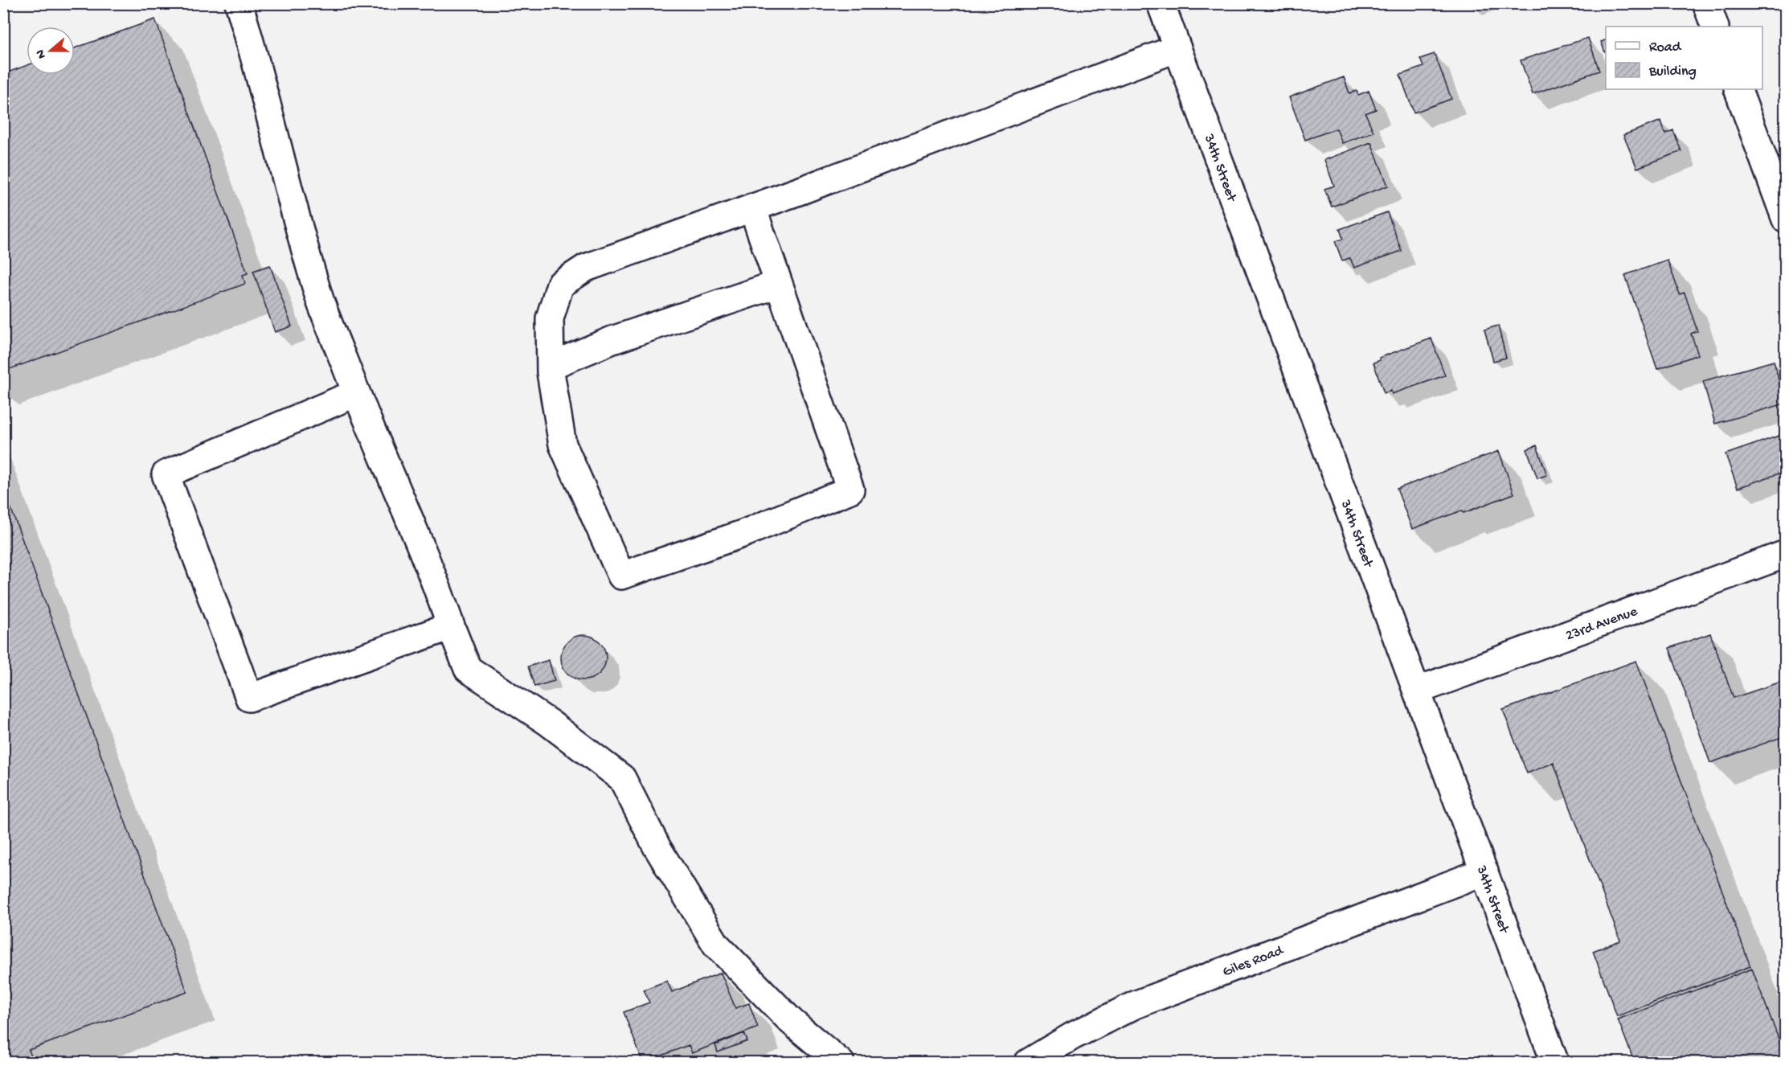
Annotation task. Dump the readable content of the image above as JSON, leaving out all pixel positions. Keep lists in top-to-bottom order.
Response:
{
  "streets": {
    "street": ["34th Street", "23rd Avenue", "Giles Road"]
  },
  "crossings": [
    ["34th Street", "23rd Avenue"],
    ["34th Street", "Giles Road"]
  ],
  "legend": ["Road", "Building"],
  "north": "left"
}
